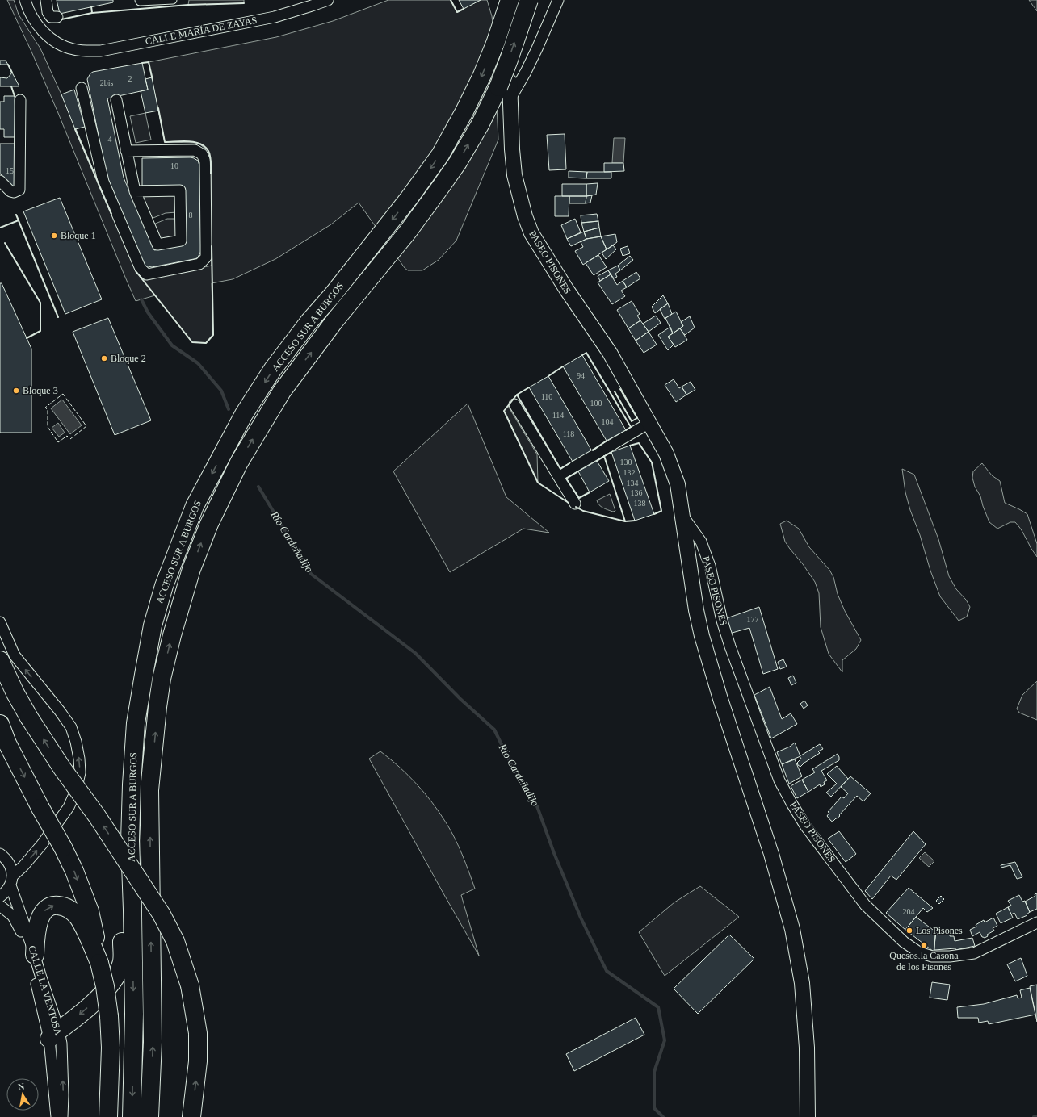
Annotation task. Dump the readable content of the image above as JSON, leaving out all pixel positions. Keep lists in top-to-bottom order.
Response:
{
  "streets": {
    "highway": ["ACCESO SUR A BURGOS"],
    "main road": ["PASEO PISONES"],
    "street": ["CALLE MARÍA DE ZAYAS", "CALLE LA VENTOSA"]
  },
  "crossings": [
    ["PASEO PISONES", "ACCESO SUR A BURGOS"]
  ],
  "water": ["Río Cardeñadijo"],
  "places": [
    "Bloque 1",
    "Bloque 2",
    "Bloque 3",
    "Los Pisones",
    "Quesos la Casona de los Pisones"
  ],
  "house_numbers": [
    "2",
    "2bis",
    "4",
    "10",
    "15",
    "8",
    "94",
    "110",
    "100",
    "114",
    "104",
    "118",
    "130",
    "132",
    "134",
    "136",
    "138",
    "177",
    "204"
  ],
  "north": "top"
}
